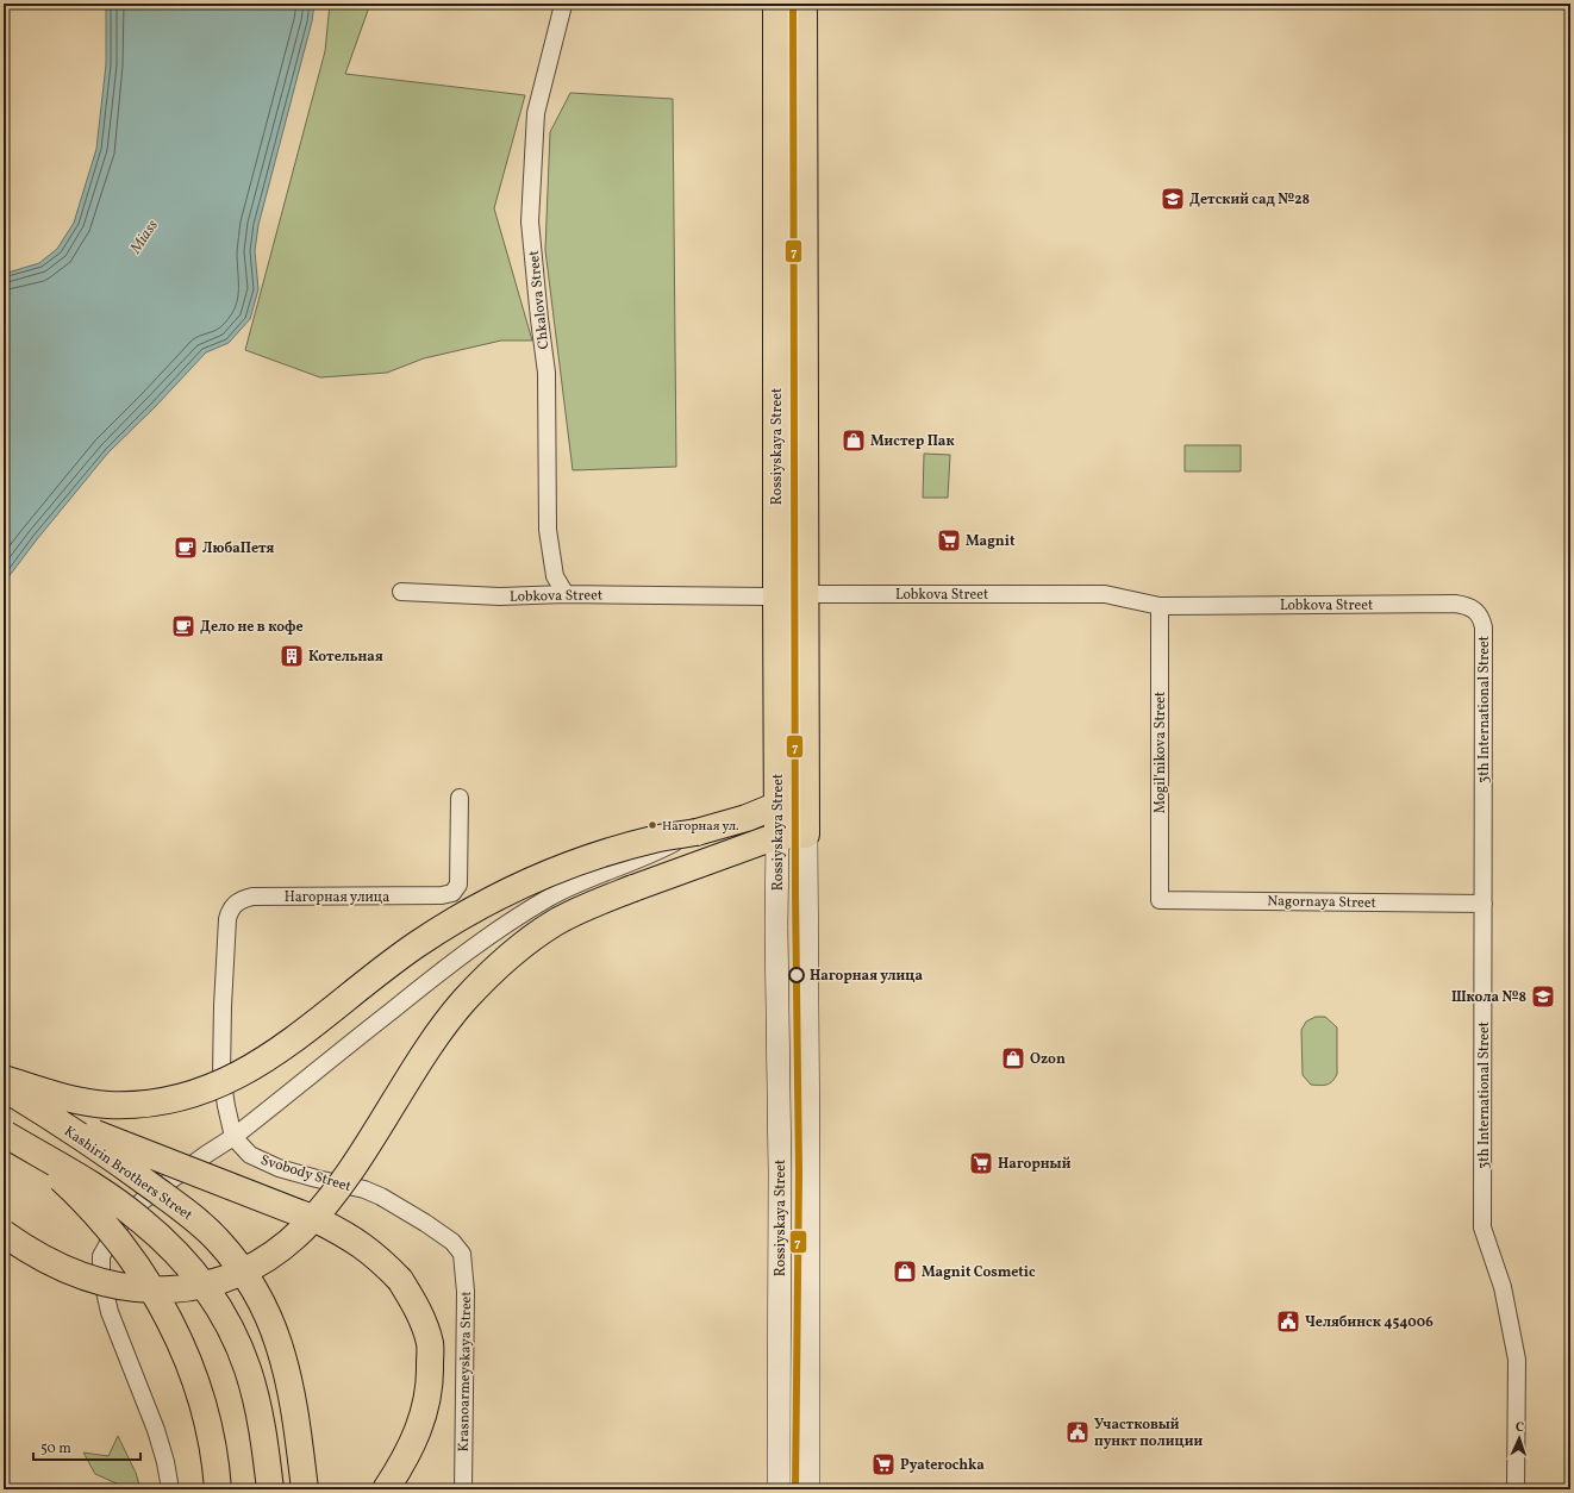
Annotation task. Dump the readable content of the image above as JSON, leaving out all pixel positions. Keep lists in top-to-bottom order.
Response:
{
  "streets": {
    "main road": ["Rossiyskaya Street", "Kashirin Brothers Street"],
    "street": [
      "Chkalova Street",
      "Lobkova Street",
      "3th International Street",
      "Mogil'nikova Street",
      "Нагорная улица",
      "Nagornaya Street",
      "Svobody Street",
      "Krasnoarmeyskaya Street"
    ]
  },
  "crossings": [
    ["Chkalova Street", "Lobkova Street"],
    ["Rossiyskaya Street", "Lobkova Street"],
    ["Lobkova Street", "3th International Street"],
    ["Lobkova Street", "Mogil'nikova Street"],
    ["3th International Street", "Nagornaya Street"],
    ["Mogil'nikova Street", "Nagornaya Street"],
    ["Нагорная улица", "Svobody Street"],
    ["Svobody Street", "Krasnoarmeyskaya Street"]
  ],
  "water": ["Miass"],
  "places": {
    "school or university": ["Детский сад №28", "Школа №8"],
    "shop": ["Мистер Пак", "Ozon", "Magnit Cosmetic"],
    "supermarket": ["Magnit", "Нагорный", "Pyaterochka"],
    "cafe": ["ЛюбаПетя", "Дело не в кофе"],
    "building": ["Котельная"],
    "other": ["Нагорная ул.", "Нагорная улица"],
    "public building": ["Челябинск 454006", "Участковый пункт полиции"]
  },
  "lines": ["transit line 7"],
  "scale_bar": "50 m",
  "north": "top"
}
